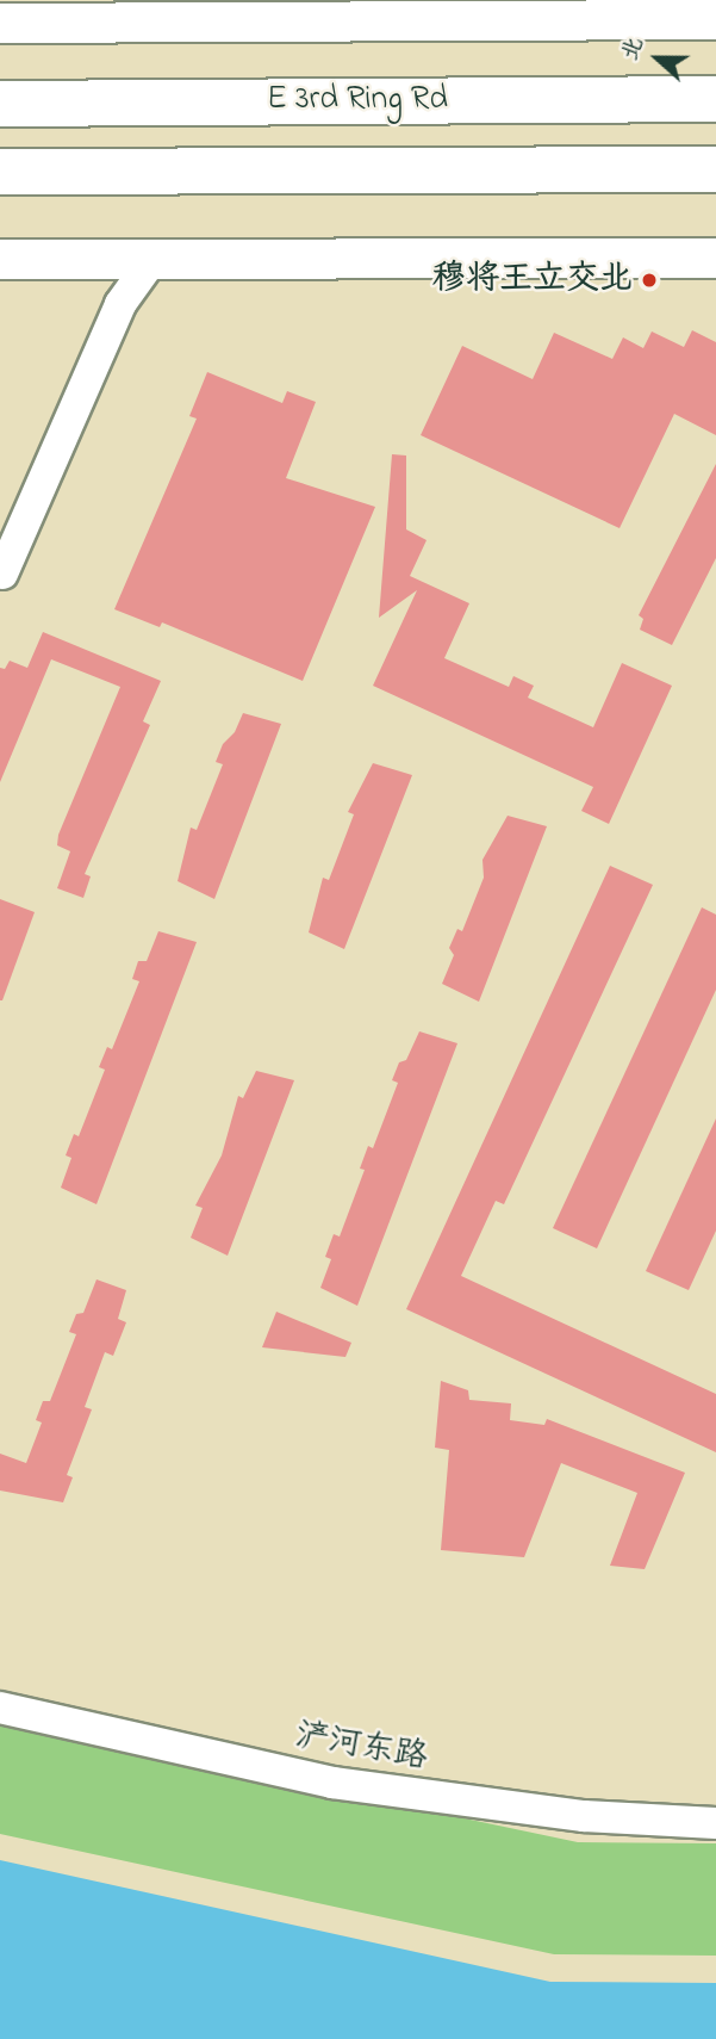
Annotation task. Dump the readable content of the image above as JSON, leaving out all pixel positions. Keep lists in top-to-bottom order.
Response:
{
  "streets": {
    "highway": ["E 3rd Ring Rd"],
    "street": ["浐河东路"]
  },
  "places": ["穆将王立交北"],
  "north": "left"
}
